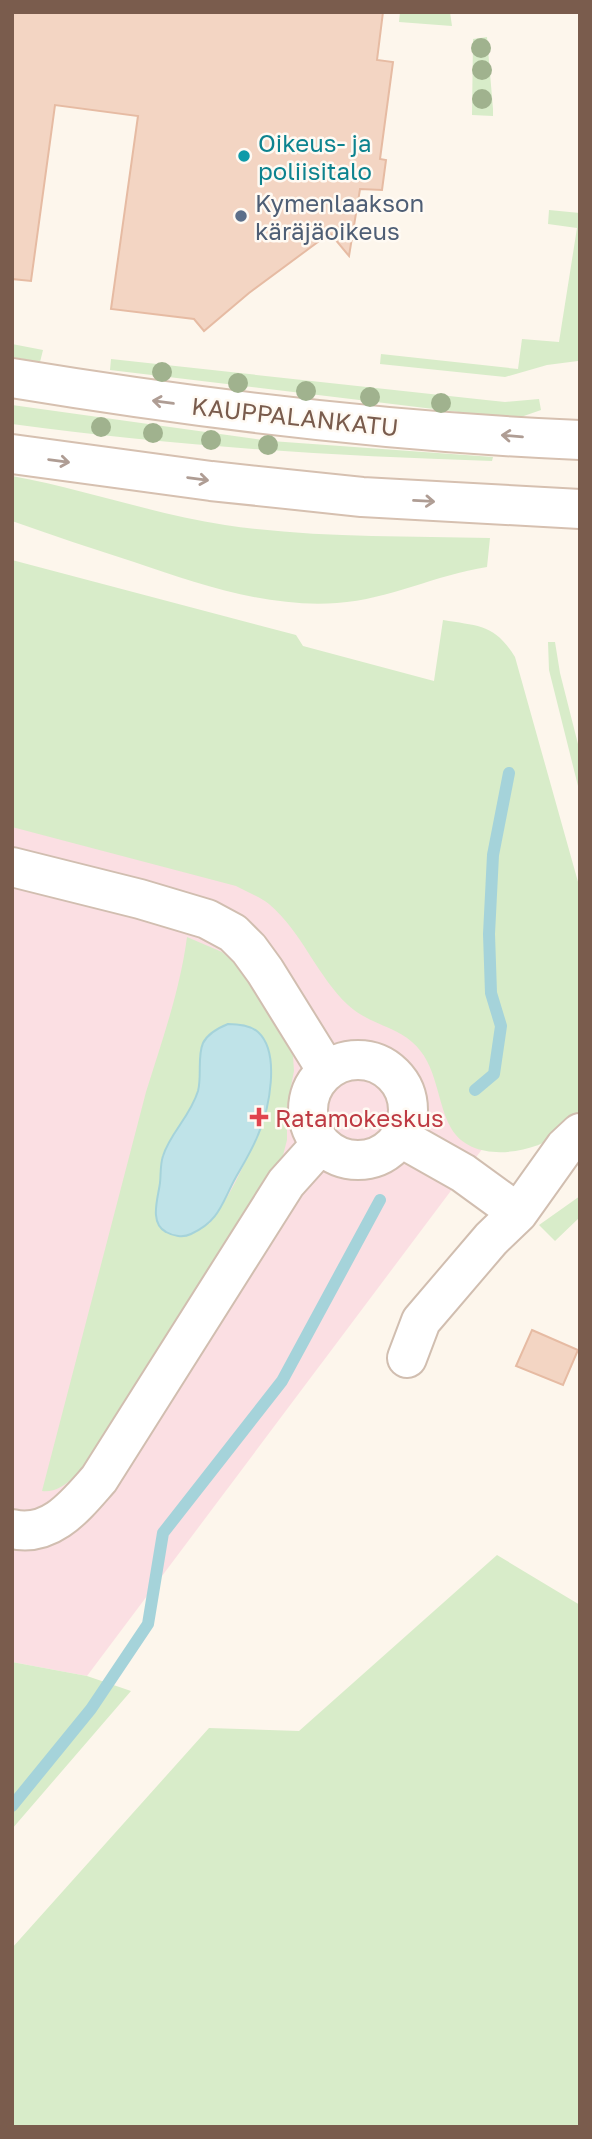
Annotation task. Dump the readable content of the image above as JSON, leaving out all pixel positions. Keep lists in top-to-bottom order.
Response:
{
  "streets": {
    "street": ["KAUPPALANKATU"]
  },
  "places": {
    "other": ["Oikeus- ja poliisitalo", "Kymenlaakson käräjäoikeus"],
    "health": ["Ratamokeskus"]
  }
}
